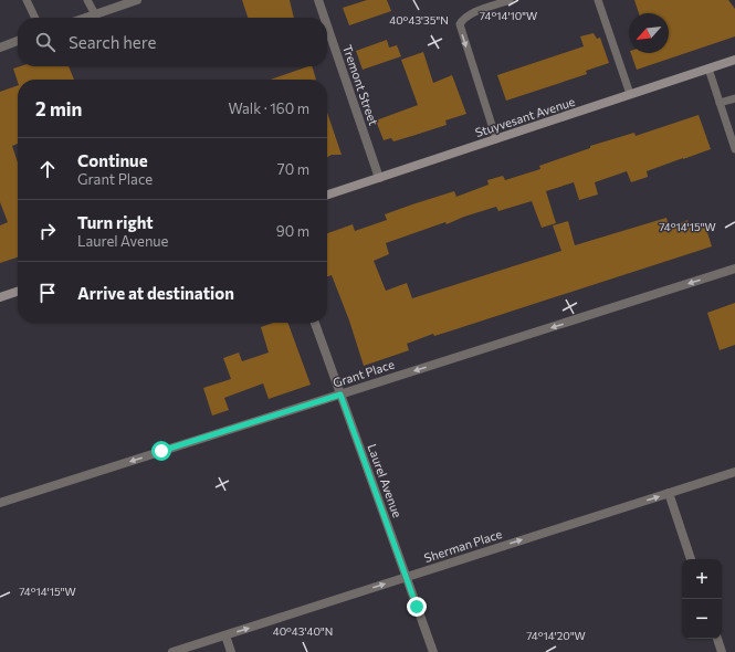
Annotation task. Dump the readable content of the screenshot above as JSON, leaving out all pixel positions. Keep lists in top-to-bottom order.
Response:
{
  "streets": {
    "main road": ["Stuyvesant Avenue"],
    "street": [
      "Tremont Street",
      "Grant Place",
      "Laurel Avenue",
      "Sherman Place"
    ]
  },
  "crossings": [
    ["Tremont Street", "Stuyvesant Avenue"],
    ["Grant Place", "Laurel Avenue"],
    ["Laurel Avenue", "Sherman Place"]
  ],
  "one_way": ["Grant Place", "Sherman Place"],
  "north": "bottom left",
  "page": {
    "search": "Search here",
    "heading": ["2 min", "Walk · 160 m"],
    "list": [
      ["Continue", "Grant Place", "70 m"],
      ["Turn right", "Laurel Avenue", "90 m"],
      "Arrive at destination"
    ],
    "map_buttons": ["+", "−"]
  },
  "coordinates": [
    "74°14'10\"W",
    "40°43'35\"N",
    "74°14'15\"W",
    "40°43'40\"N",
    "74°14'20\"W"
  ]
}
